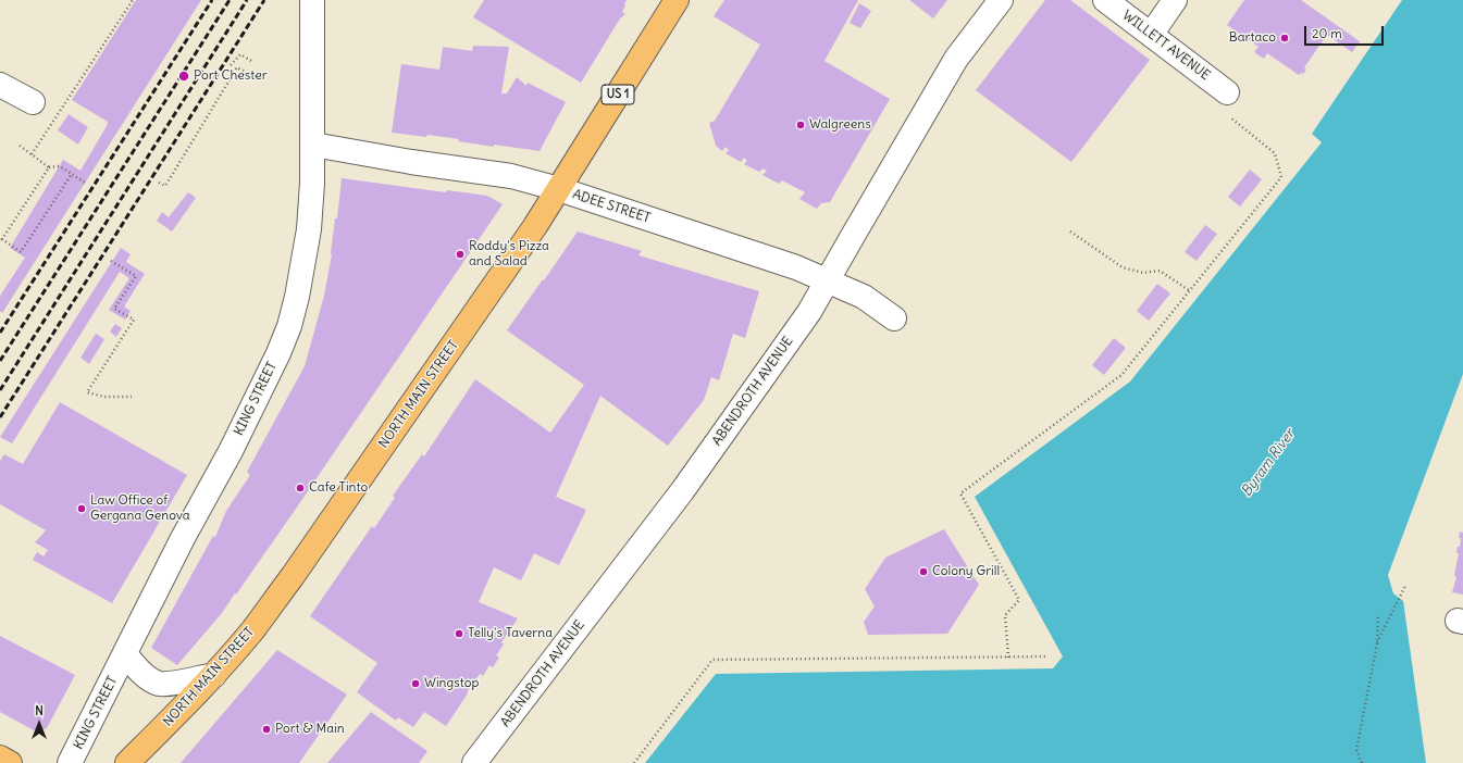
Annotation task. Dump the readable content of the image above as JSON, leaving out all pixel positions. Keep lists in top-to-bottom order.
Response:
{
  "streets": {
    "main road": ["US 1", "NORTH MAIN STREET"],
    "street": [
      "WILLETT AVENUE",
      "ADEE STREET",
      "ABENDROTH AVENUE",
      "KING STREET"
    ]
  },
  "crossings": [
    ["ADEE STREET", "ABENDROTH AVENUE"],
    ["ADEE STREET", "NORTH MAIN STREET"],
    ["ADEE STREET", "KING STREET"]
  ],
  "water": ["Byram River"],
  "places": [
    "Bartaco",
    "Port Chester",
    "Walgreens",
    "Roddy's Pizza and Salad",
    "Cafe Tinto",
    "Law Office of Gergana Genova",
    "Colony Grill",
    "Telly's Taverna",
    "Wingstop",
    "Port & Main"
  ],
  "scale_bar": "20 m",
  "north": "top"
}
